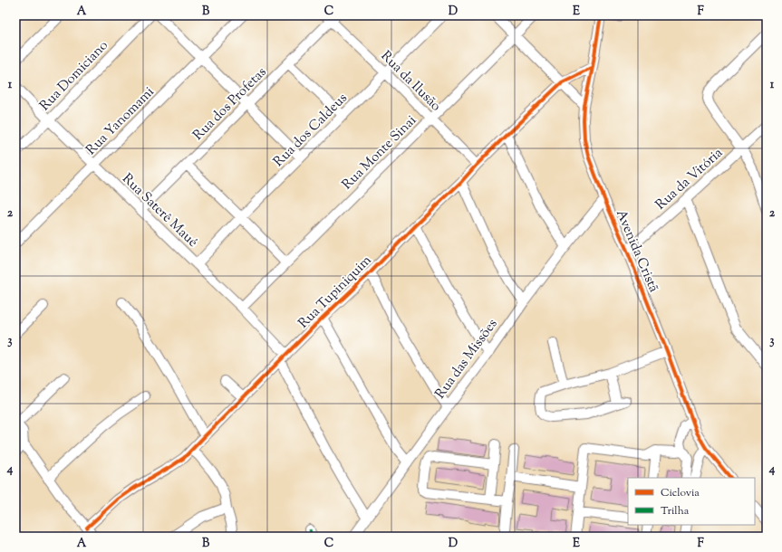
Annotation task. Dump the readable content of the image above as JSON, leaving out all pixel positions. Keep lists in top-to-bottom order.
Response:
{
  "streets": {
    "street": [
      "Rua Domiciano",
      "Rua da Ilusão",
      "Rua dos Profetas",
      "Rua Yanomami",
      "Rua dos Caldeus",
      "Rua Monte Sinai",
      "Rua da Vitória",
      "Rua Saterê Maué",
      "Avenida Cristã",
      "Rua Tupiniquim",
      "Rua das Missões"
    ]
  },
  "crossings": [
    ["Rua Domiciano", "Rua Saterê Maué"],
    ["Rua da Ilusão", "Rua dos Profetas"],
    ["Rua da Ilusão", "Rua dos Caldeus"],
    ["Rua da Ilusão", "Rua Monte Sinai"],
    ["Rua da Ilusão", "Rua Tupiniquim"],
    ["Rua dos Profetas", "Rua Saterê Maué"],
    ["Rua Yanomami", "Rua Saterê Maué"],
    ["Rua dos Caldeus", "Rua Saterê Maué"],
    ["Rua Monte Sinai", "Rua Saterê Maué"],
    ["Rua da Vitória", "Avenida Cristã"],
    ["Rua Saterê Maué", "Rua Tupiniquim"],
    ["Rua Saterê Maué", "Rua das Missões"],
    ["Avenida Cristã", "Rua Tupiniquim"],
    ["Avenida Cristã", "Rua das Missões"]
  ],
  "legend": ["Ciclovia", "Trilha"],
  "grid": {
    "columns": [
      "A",
      "B",
      "C",
      "D",
      "E",
      "F"
    ],
    "rows": [
      "1",
      "2",
      "3",
      "4"
    ]
  }
}
